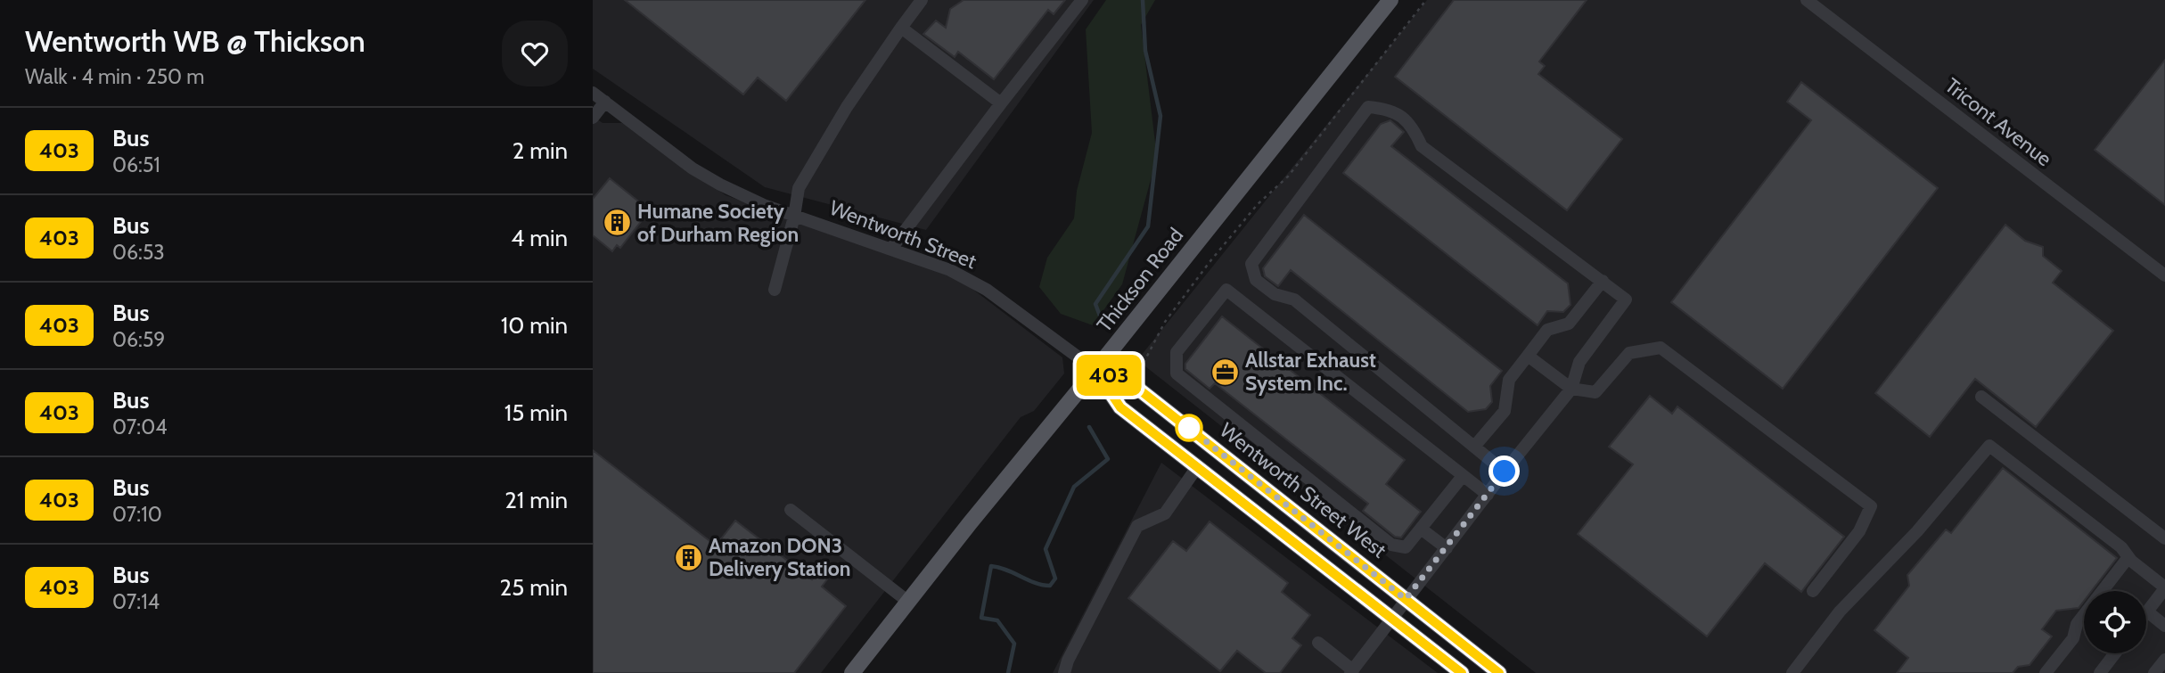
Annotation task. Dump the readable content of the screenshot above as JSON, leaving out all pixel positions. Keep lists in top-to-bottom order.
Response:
{
  "streets": {
    "main road": ["Thickson Road", "Wentworth Street West"],
    "street": ["Tricont Avenue", "Wentworth Street"]
  },
  "crossings": [
    ["Wentworth Street", "Thickson Road"],
    ["Wentworth Street", "Wentworth Street West"],
    ["Thickson Road", "Wentworth Street West"]
  ],
  "places": {
    "building": ["Humane Society of Durham Region", "Amazon DON3 Delivery Station"],
    "office": ["Allstar Exhaust System Inc."]
  },
  "lines": ["bus line 403"],
  "page": {
    "heading": ["Wentworth WB @ Thickson", "Walk · 4 min · 250 m"],
    "on_map": "403",
    "list": [
      {
        "mark": "403",
        "name": "Bus",
        "note": "06:51",
        "value": "2 min"
      },
      {
        "mark": "403",
        "name": "Bus",
        "note": "06:53",
        "value": "4 min"
      },
      {
        "mark": "403",
        "name": "Bus",
        "note": "06:59",
        "value": "10 min"
      },
      {
        "mark": "403",
        "name": "Bus",
        "note": "07:04",
        "value": "15 min"
      },
      {
        "mark": "403",
        "name": "Bus",
        "note": "07:10",
        "value": "21 min"
      },
      {
        "mark": "403",
        "name": "Bus",
        "note": "07:14",
        "value": "25 min"
      }
    ]
  }
}
